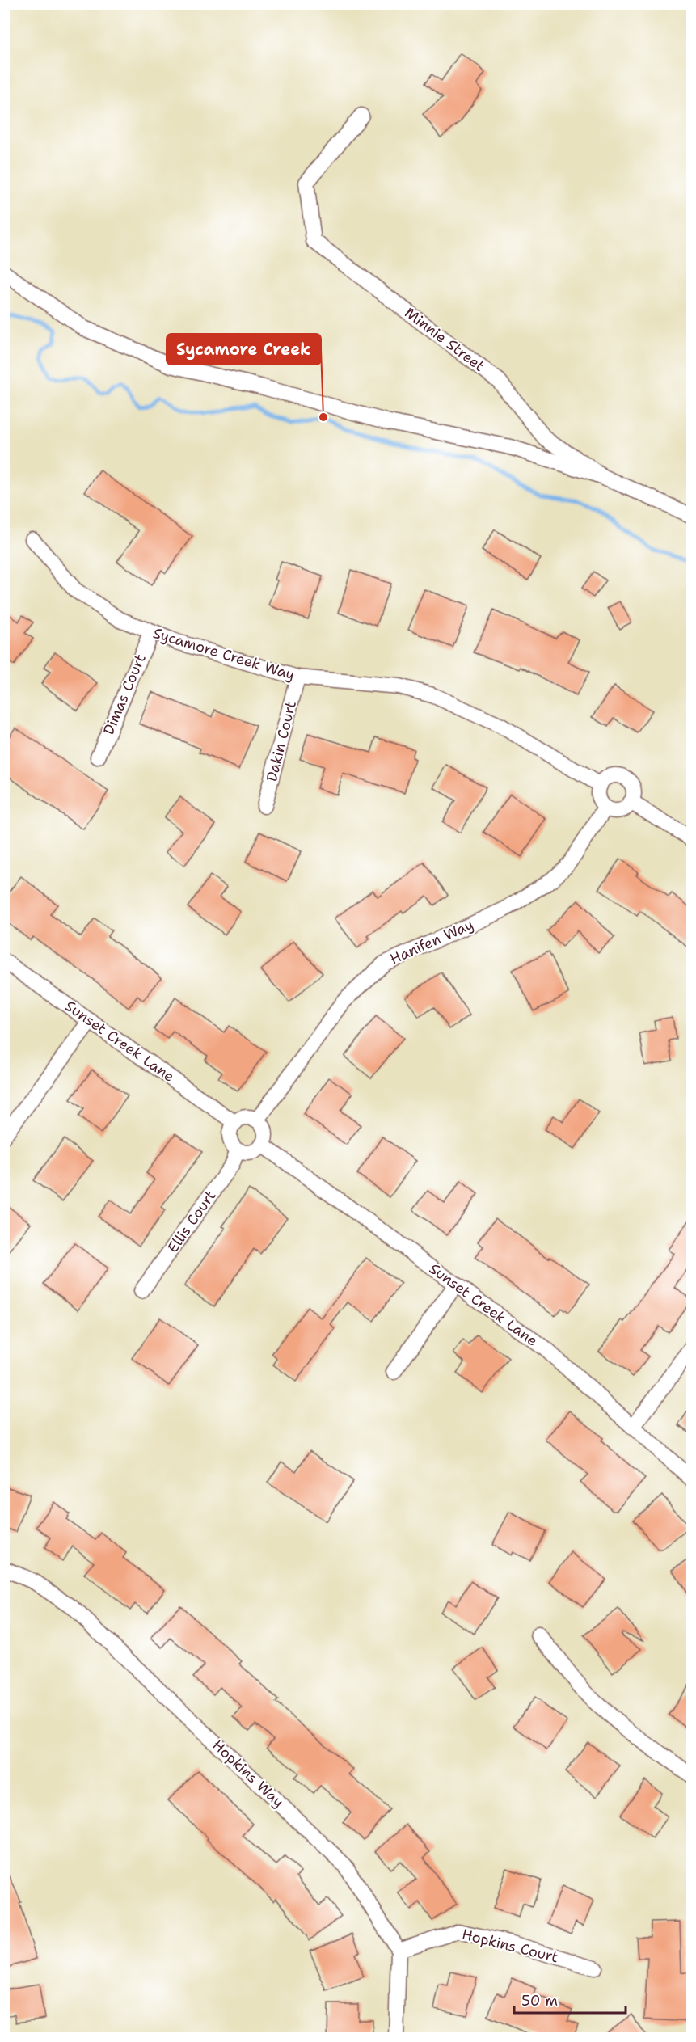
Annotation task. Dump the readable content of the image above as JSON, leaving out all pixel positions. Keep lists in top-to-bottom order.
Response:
{
  "streets": {
    "street": [
      "Minnie Street",
      "Sycamore Creek Way",
      "Dimas Court",
      "Dakin Court",
      "Hanifen Way",
      "Sunset Creek Lane",
      "Ellis Court",
      "Hopkins Way",
      "Hopkins Court"
    ]
  },
  "crossings": [
    ["Sycamore Creek Way", "Dimas Court"],
    ["Sycamore Creek Way", "Dakin Court"],
    ["Sycamore Creek Way", "Hanifen Way"],
    ["Hanifen Way", "Sunset Creek Lane"],
    ["Hanifen Way", "Ellis Court"],
    ["Sunset Creek Lane", "Ellis Court"],
    ["Hopkins Way", "Hopkins Court"]
  ],
  "places": ["Sycamore Creek"],
  "scale_bar": "50 m"
}
